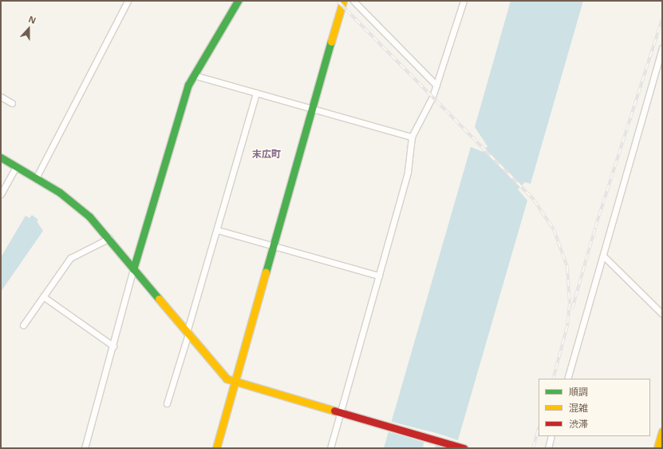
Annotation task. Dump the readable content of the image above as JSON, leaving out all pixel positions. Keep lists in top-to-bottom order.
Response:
{
  "districts": ["末広町"],
  "legend": ["順調", "混雑", "渋滞"],
  "north": "top"
}
